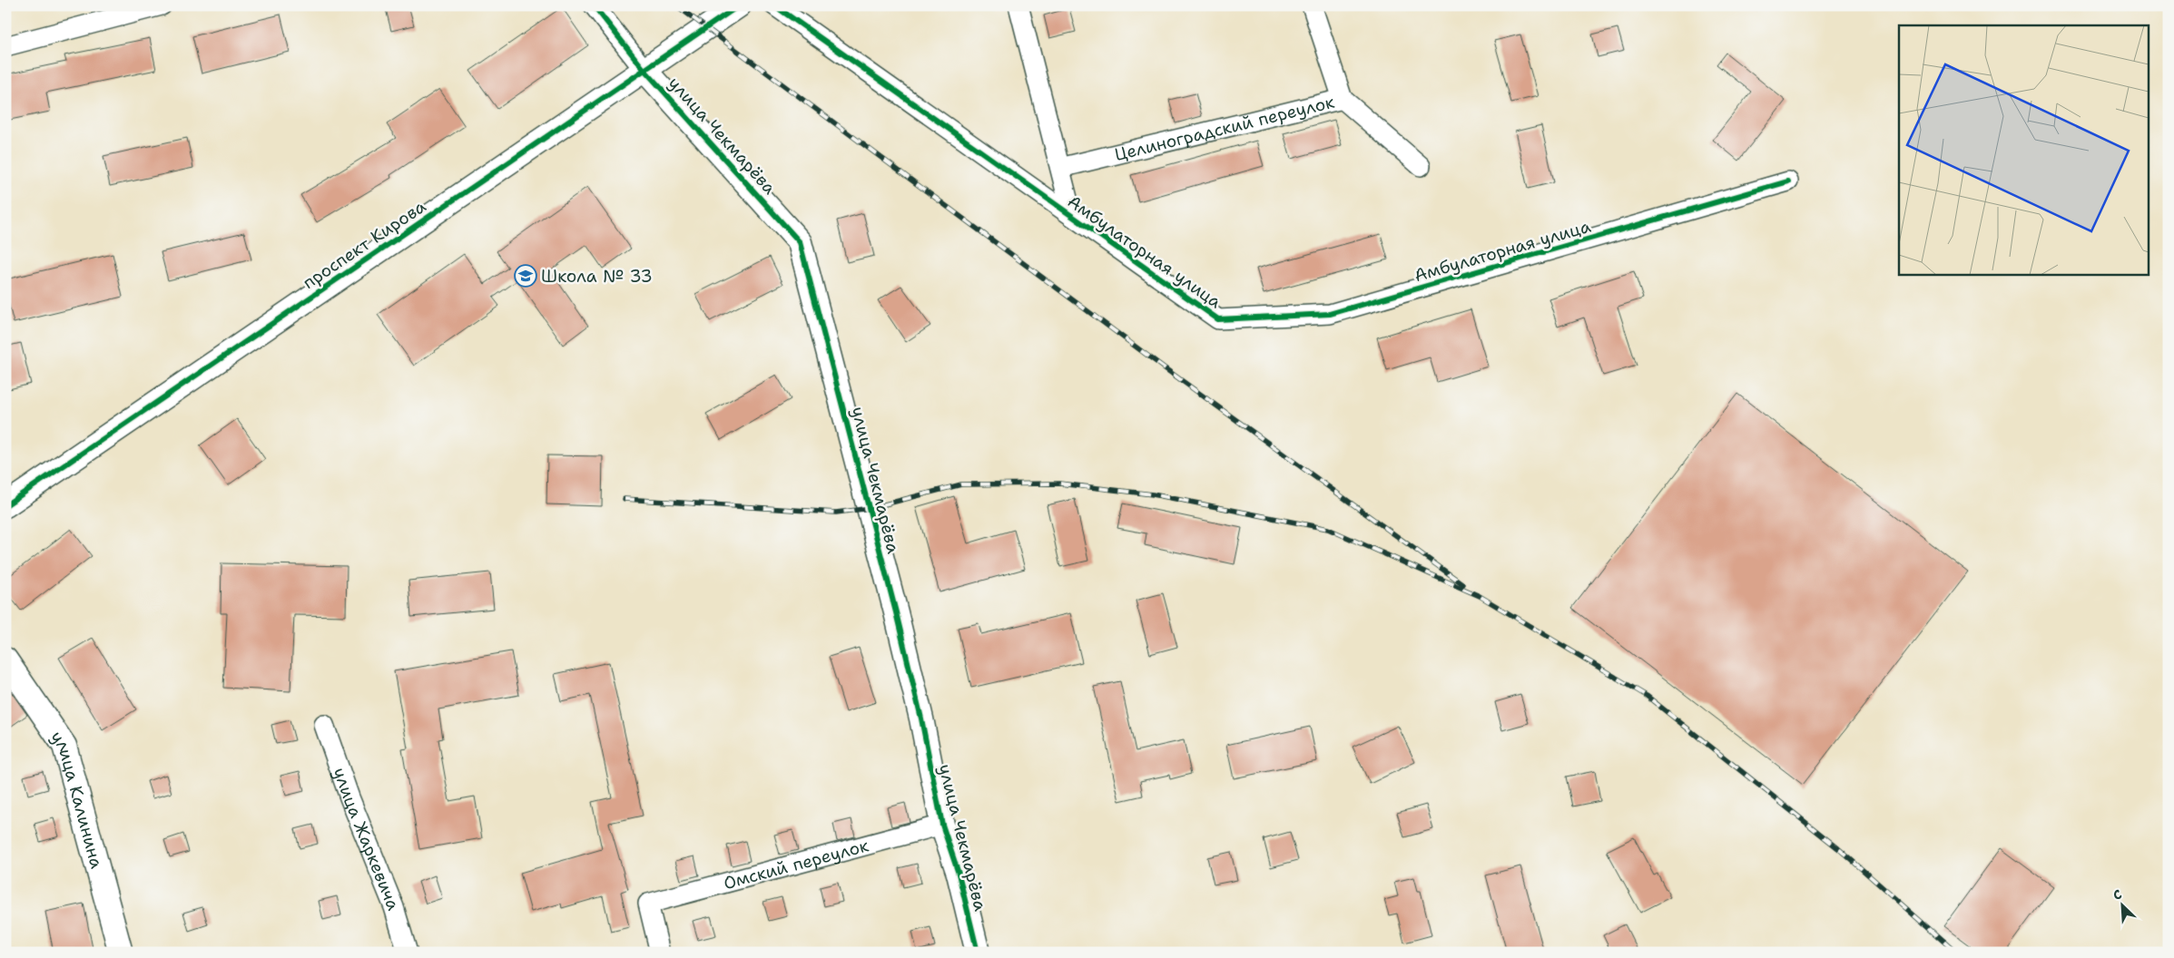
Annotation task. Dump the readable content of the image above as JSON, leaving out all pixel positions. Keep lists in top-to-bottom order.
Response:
{
  "streets": {
    "street": [
      "Целиноградский переулок",
      "улица Чекмарёва",
      "проспект Кирова",
      "Амбулаторная улица",
      "улица Калинина",
      "улица Жаркевича",
      "Омский переулок"
    ]
  },
  "crossings": [
    ["улица Чекмарёва", "проспект Кирова"],
    ["улица Чекмарёва", "Омский переулок"]
  ],
  "places": {
    "school or university": ["Школа № 33"]
  },
  "north": "top left"
}
